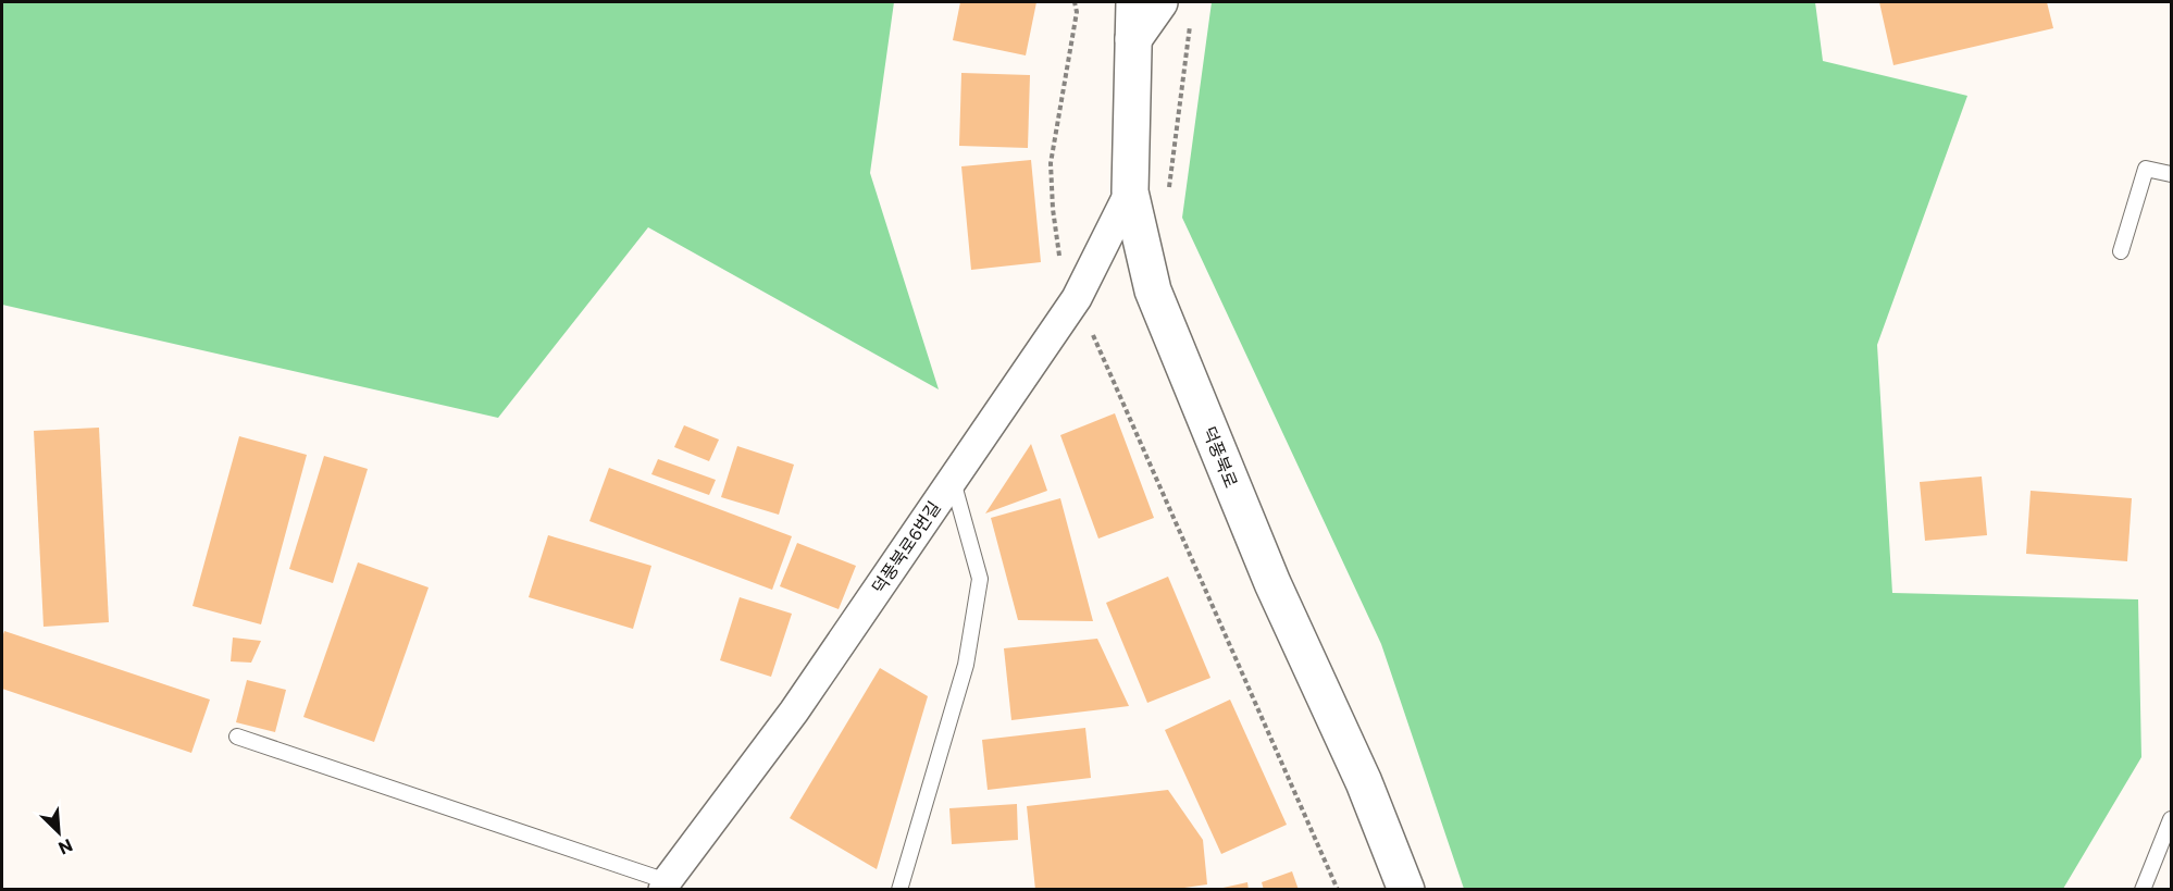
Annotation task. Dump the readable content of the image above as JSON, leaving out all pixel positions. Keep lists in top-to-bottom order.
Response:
{
  "streets": {
    "street": ["덕풍북로", "덕풍북로6번길"]
  },
  "crossings": [
    ["덕풍북로", "덕풍북로6번길"]
  ],
  "north": "bottom right"
}
